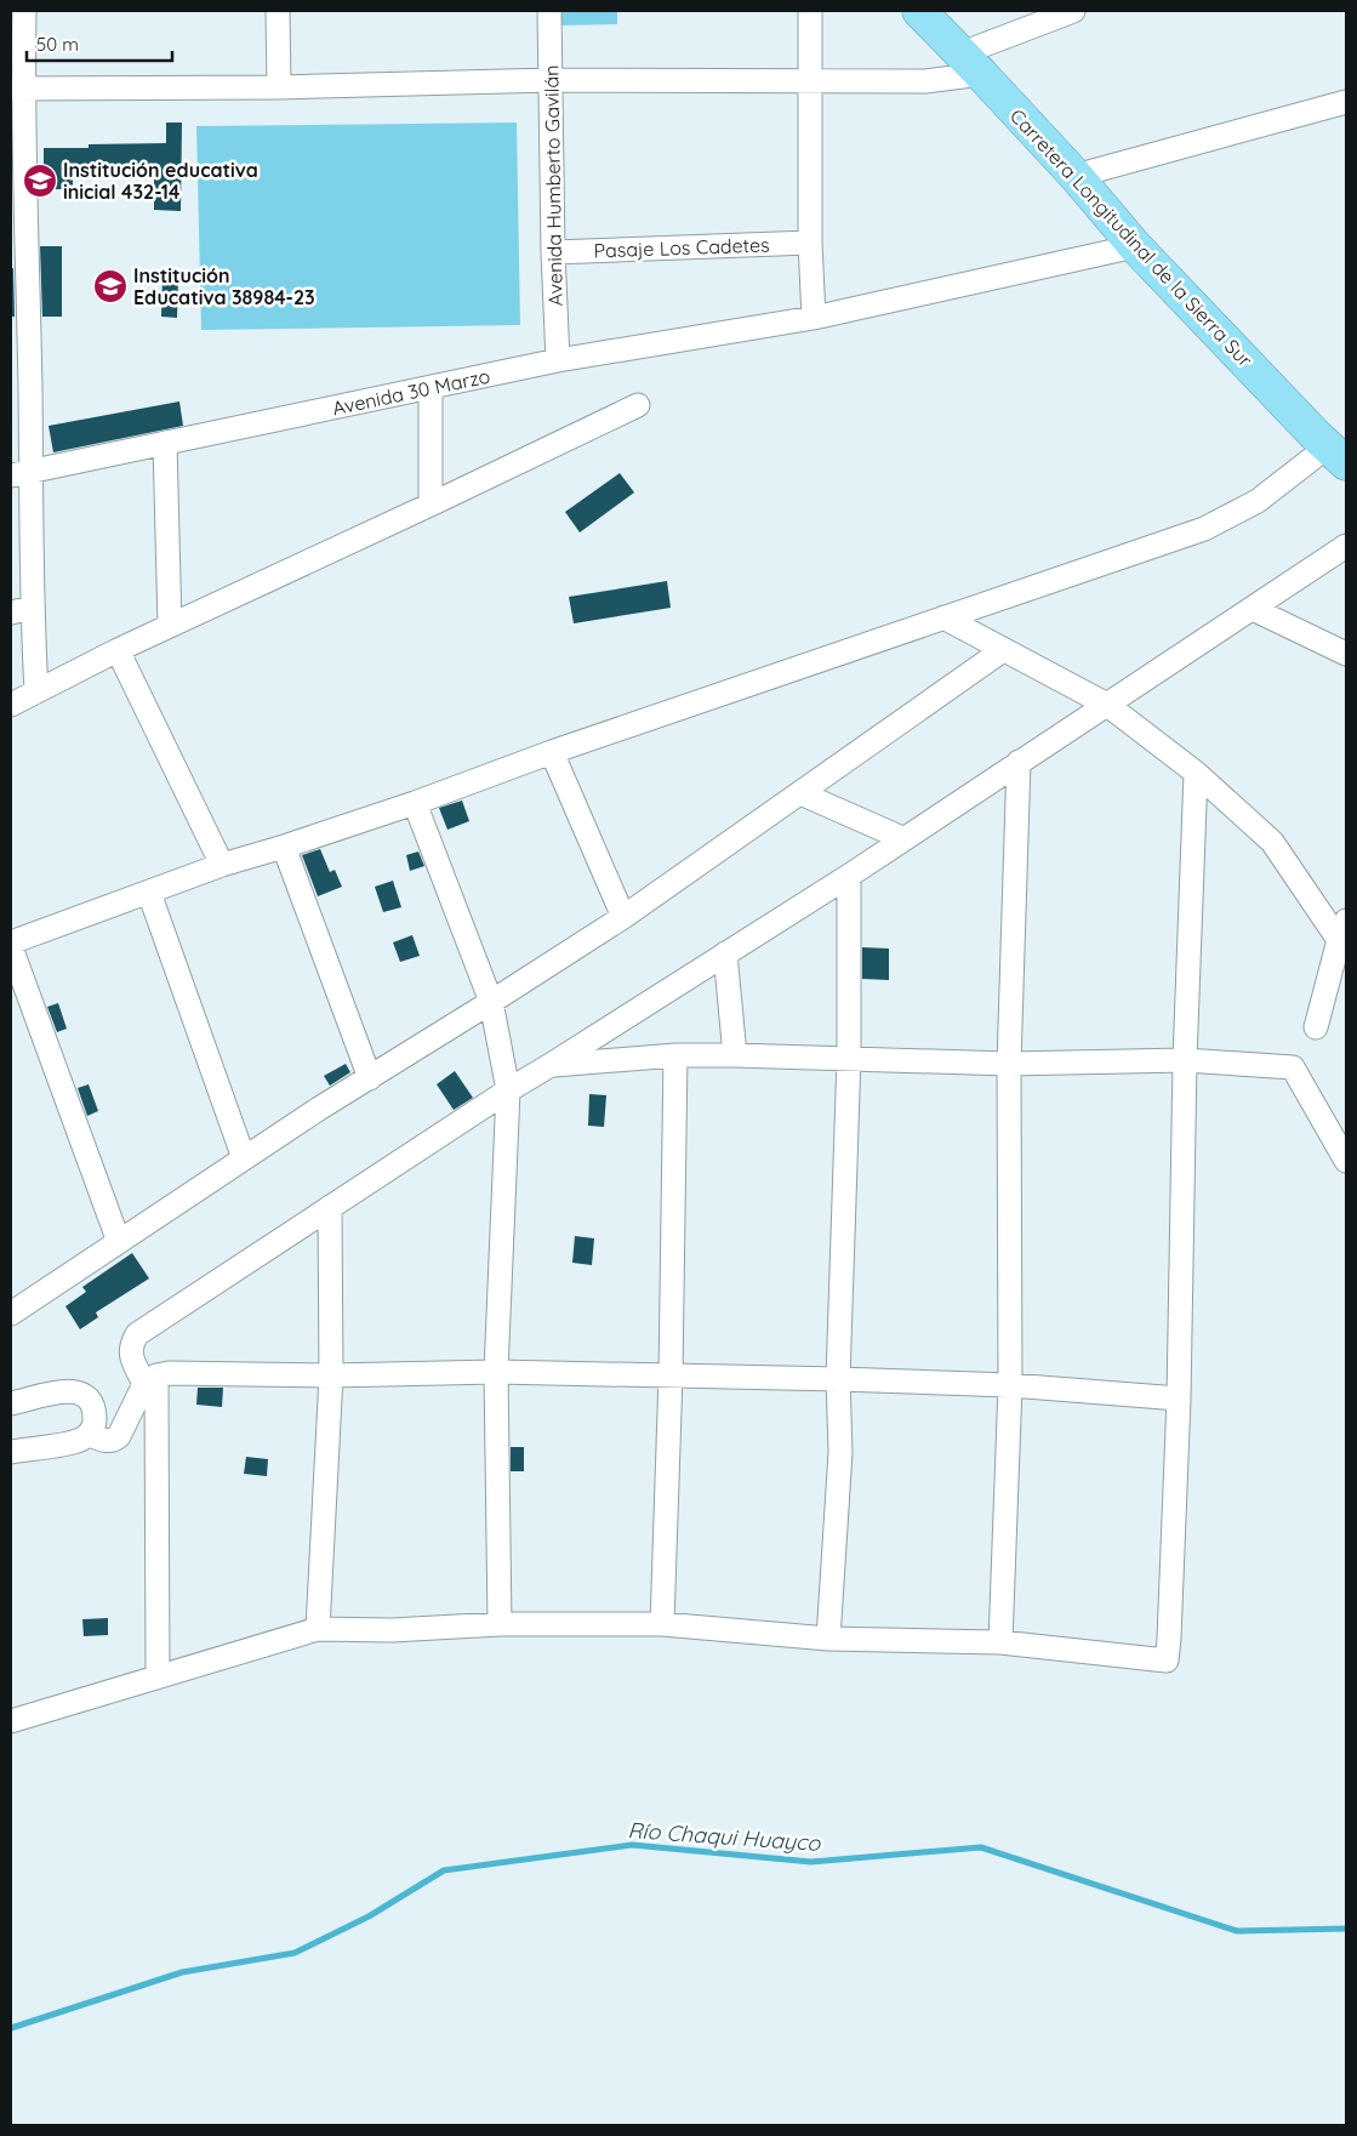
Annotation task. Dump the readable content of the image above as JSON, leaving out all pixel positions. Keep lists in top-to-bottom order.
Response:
{
  "streets": {
    "highway": ["Carretera Longitudinal de la Sierra Sur"],
    "street": ["Avenida Humberto Gavilán", "Pasaje Los Cadetes", "Avenida 30 Marzo"]
  },
  "crossings": [
    ["Avenida Humberto Gavilán", "Pasaje Los Cadetes"],
    ["Avenida Humberto Gavilán", "Avenida 30 Marzo"],
    ["Carretera Longitudinal de la Sierra Sur", "Avenida 30 Marzo"]
  ],
  "water": ["Río Chaqui Huayco"],
  "places": {
    "school or university": ["Institución educativa inicial 432-14", "Institución Educativa 38984-23"]
  },
  "scale_bar": "50 m"
}
